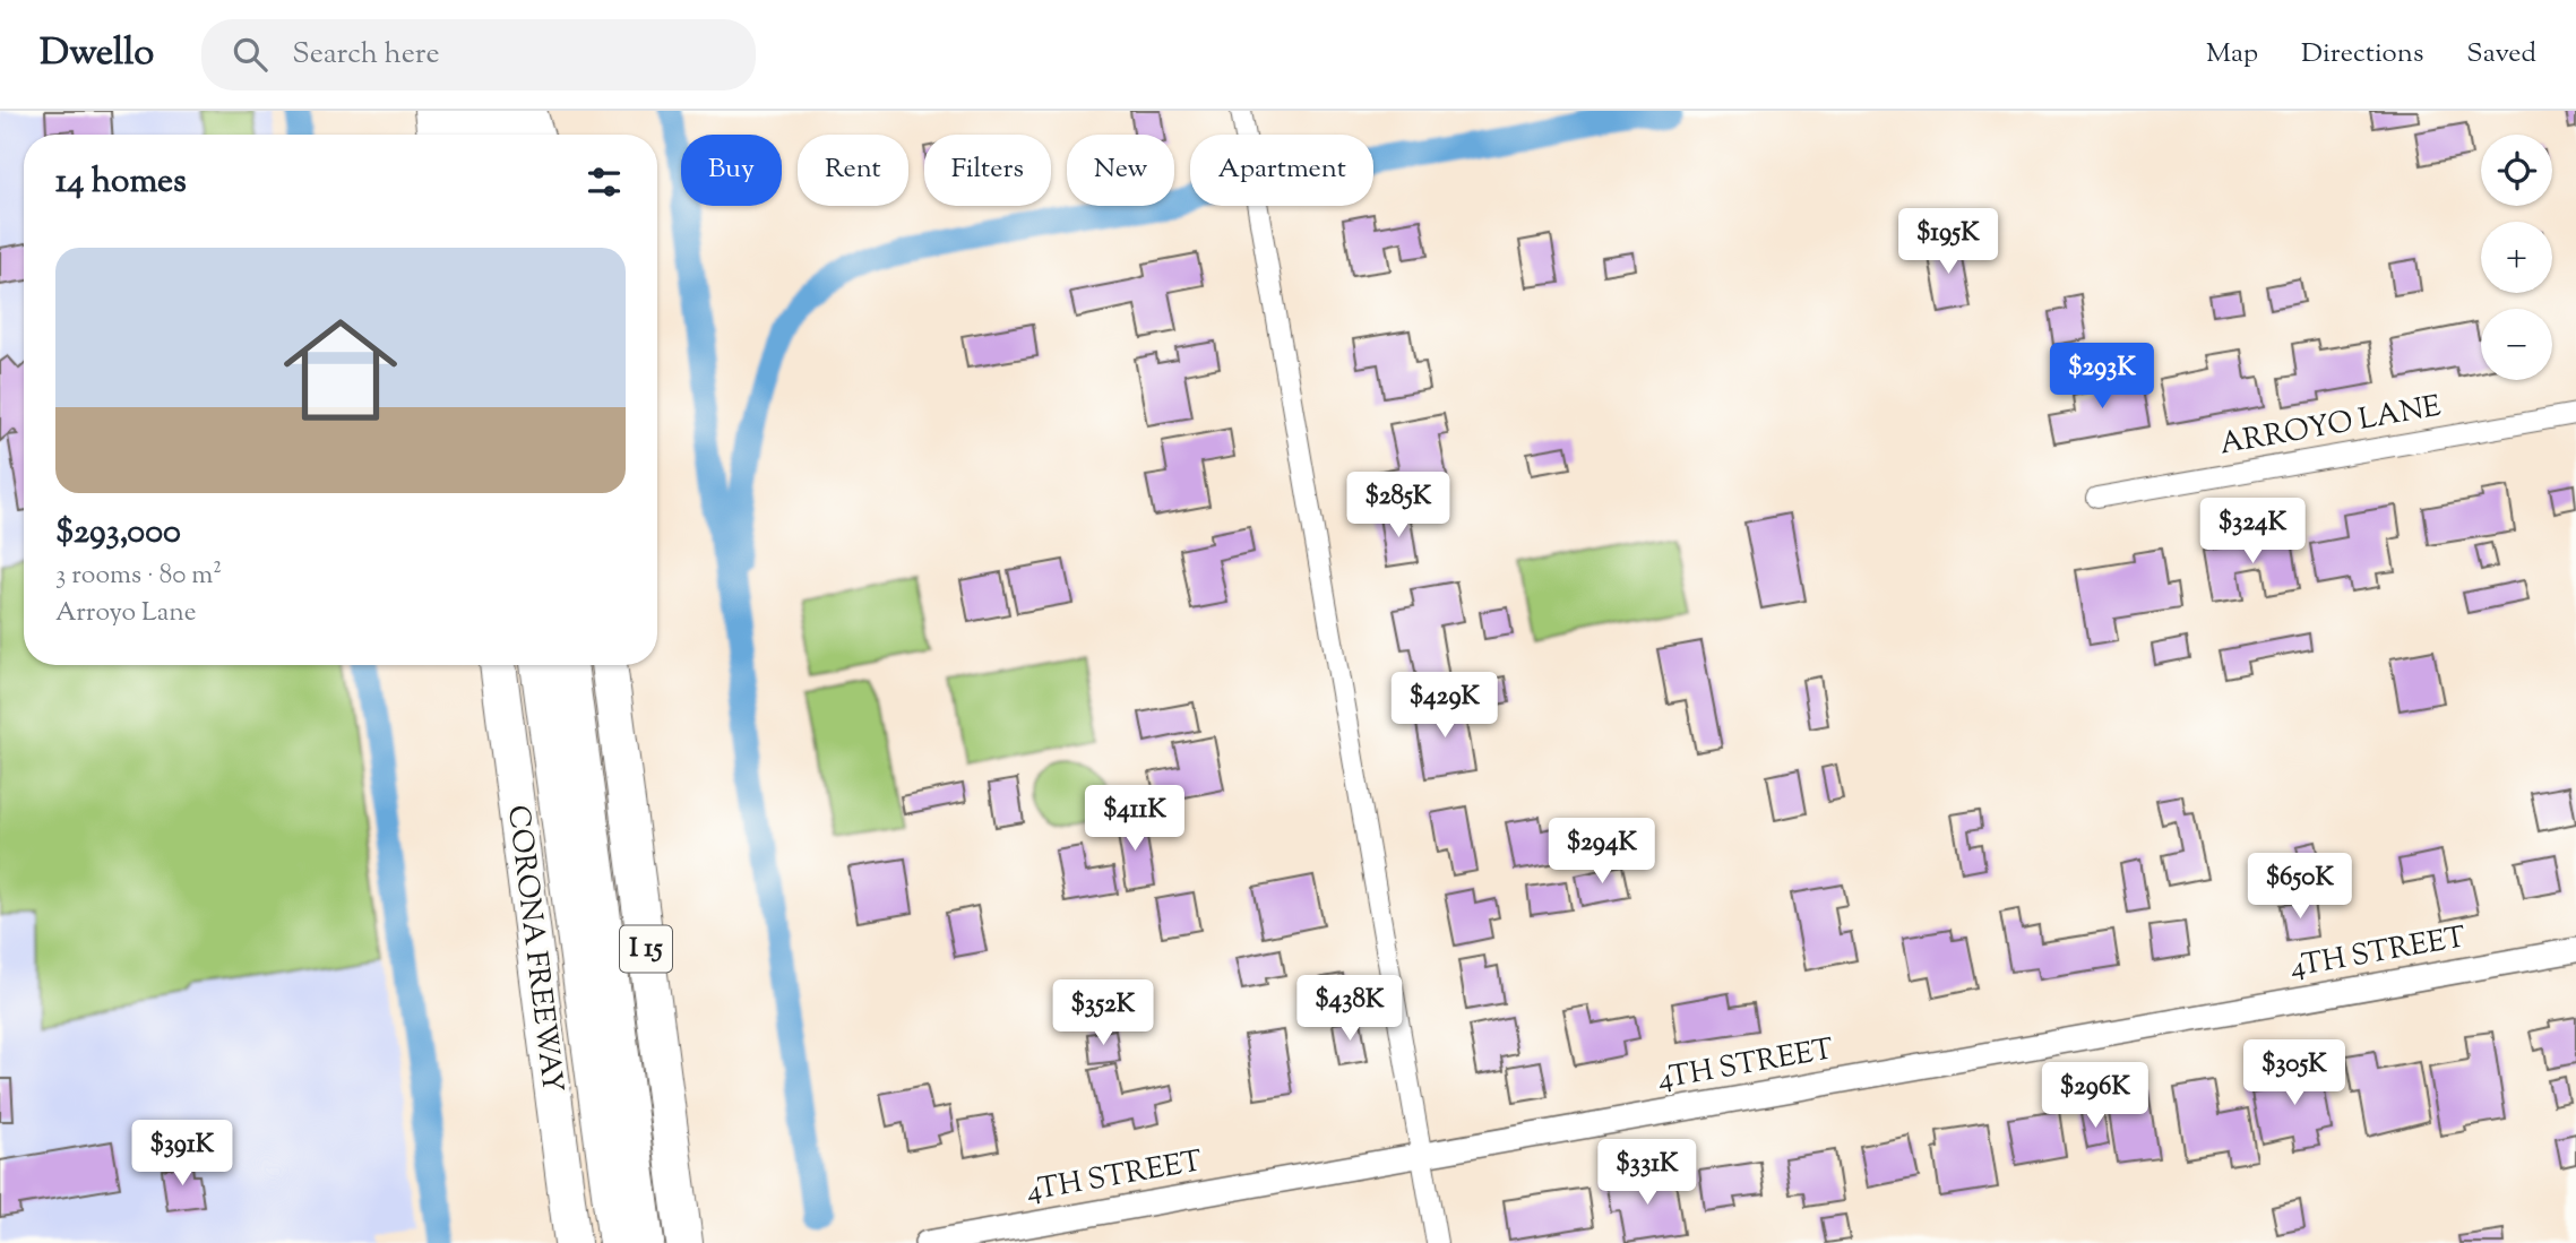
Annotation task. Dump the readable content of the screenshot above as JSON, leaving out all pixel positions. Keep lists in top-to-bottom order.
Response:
{
  "streets": {
    "highway": ["CORONA FREEWAY", "I 15"],
    "street": ["ARROYO LANE", "4TH STREET"]
  },
  "page": {
    "header": "Dwello",
    "search": "Search here",
    "nav": ["Map", "Directions", "Saved"],
    "map_buttons": ["+", "−"],
    "chip": [
      "Buy",
      "Rent",
      "Filters",
      "New",
      "Apartment"
    ],
    "heading": "14 homes",
    "price": [
      "$195K",
      "$293K",
      "$285K",
      "$324K",
      "$429K",
      "$411K",
      "$294K",
      "$650K",
      "$438K",
      "$352K",
      "$305K",
      "$296K",
      "$391K",
      "$331K"
    ],
    "list": [
      {
        "name": "$293,000",
        "note": "3 rooms · 80 m² · Arroyo Lane"
      }
    ]
  }
}
